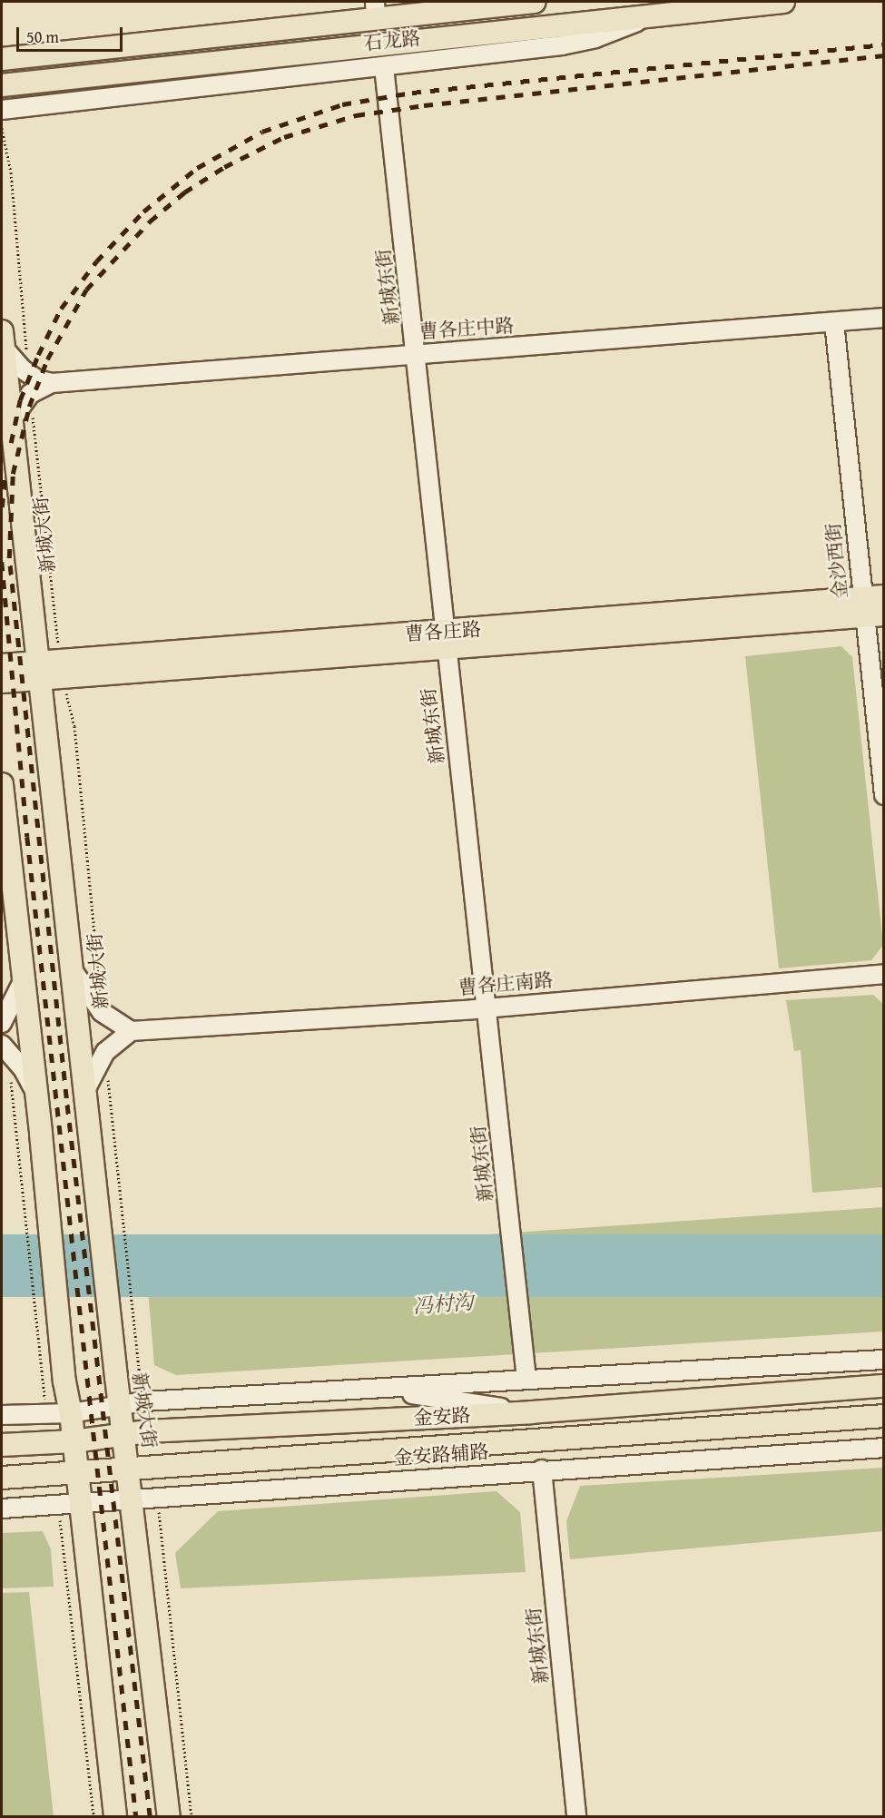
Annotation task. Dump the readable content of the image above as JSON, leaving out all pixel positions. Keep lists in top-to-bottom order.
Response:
{
  "streets": {
    "main road": [
      "石龙路",
      "新城大街",
      "曹各庄路",
      "金安路"
    ],
    "street": [
      "新城东街",
      "曹各庄中路",
      "金沙西街",
      "曹各庄南路",
      "金安路辅路"
    ]
  },
  "crossings": [
    ["新城东街", "曹各庄中路"],
    ["新城东街", "曹各庄路"],
    ["新城东街", "曹各庄南路"],
    ["新城东街", "金安路辅路"],
    ["曹各庄中路", "新城大街"],
    ["曹各庄中路", "金沙西街"],
    ["新城大街", "曹各庄路"],
    ["新城大街", "金安路"],
    ["新城大街", "金安路辅路"],
    ["金沙西街", "曹各庄路"]
  ],
  "water": ["冯村沟"],
  "scale_bar": "50 m"
}
